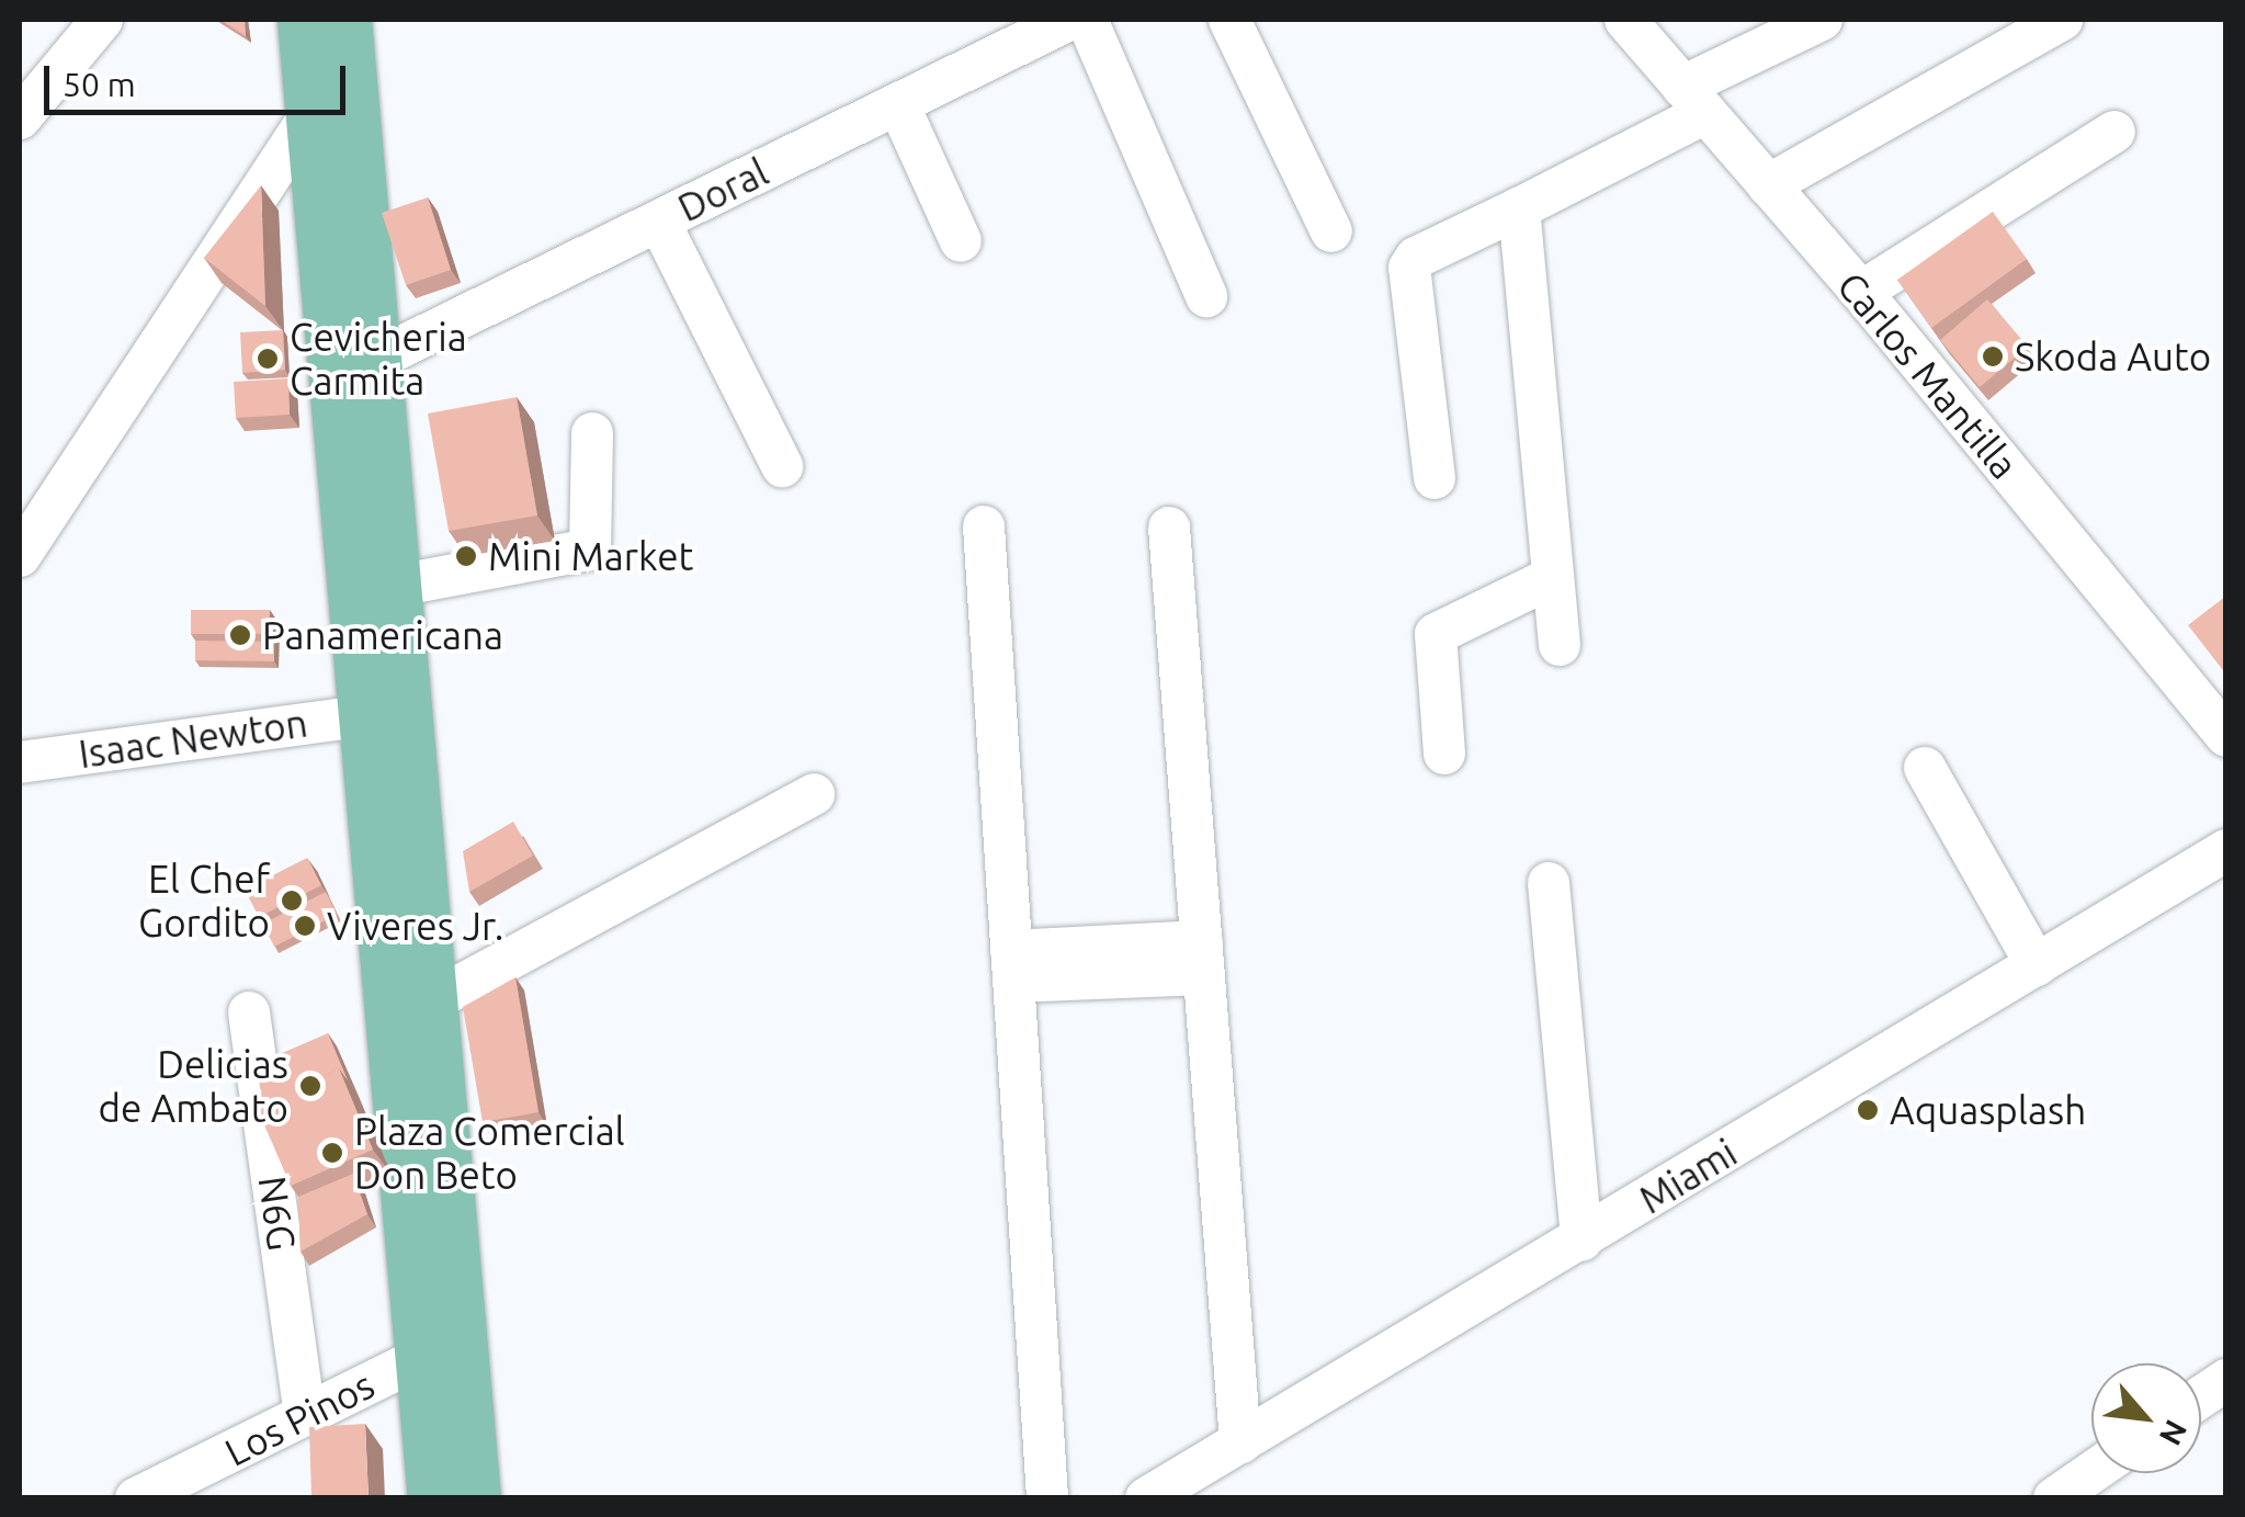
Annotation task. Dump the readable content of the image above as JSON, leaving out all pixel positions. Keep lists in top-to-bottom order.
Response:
{
  "streets": {
    "street": [
      "Doral",
      "Carlos Mantilla",
      "Isaac Newton",
      "Miami",
      "N6G",
      "Los Pinos"
    ]
  },
  "crossings": [
    ["N6G", "Los Pinos"]
  ],
  "places": [
    "Skoda Auto",
    "Cevicheria Carmita",
    "Mini Market",
    "Panamericana",
    "El Chef Gordito",
    "Viveres Jr.",
    "Delicias de Ambato",
    "Aquasplash",
    "Plaza Comercial Don Beto"
  ],
  "scale_bar": "50 m",
  "north": "bottom right"
}
